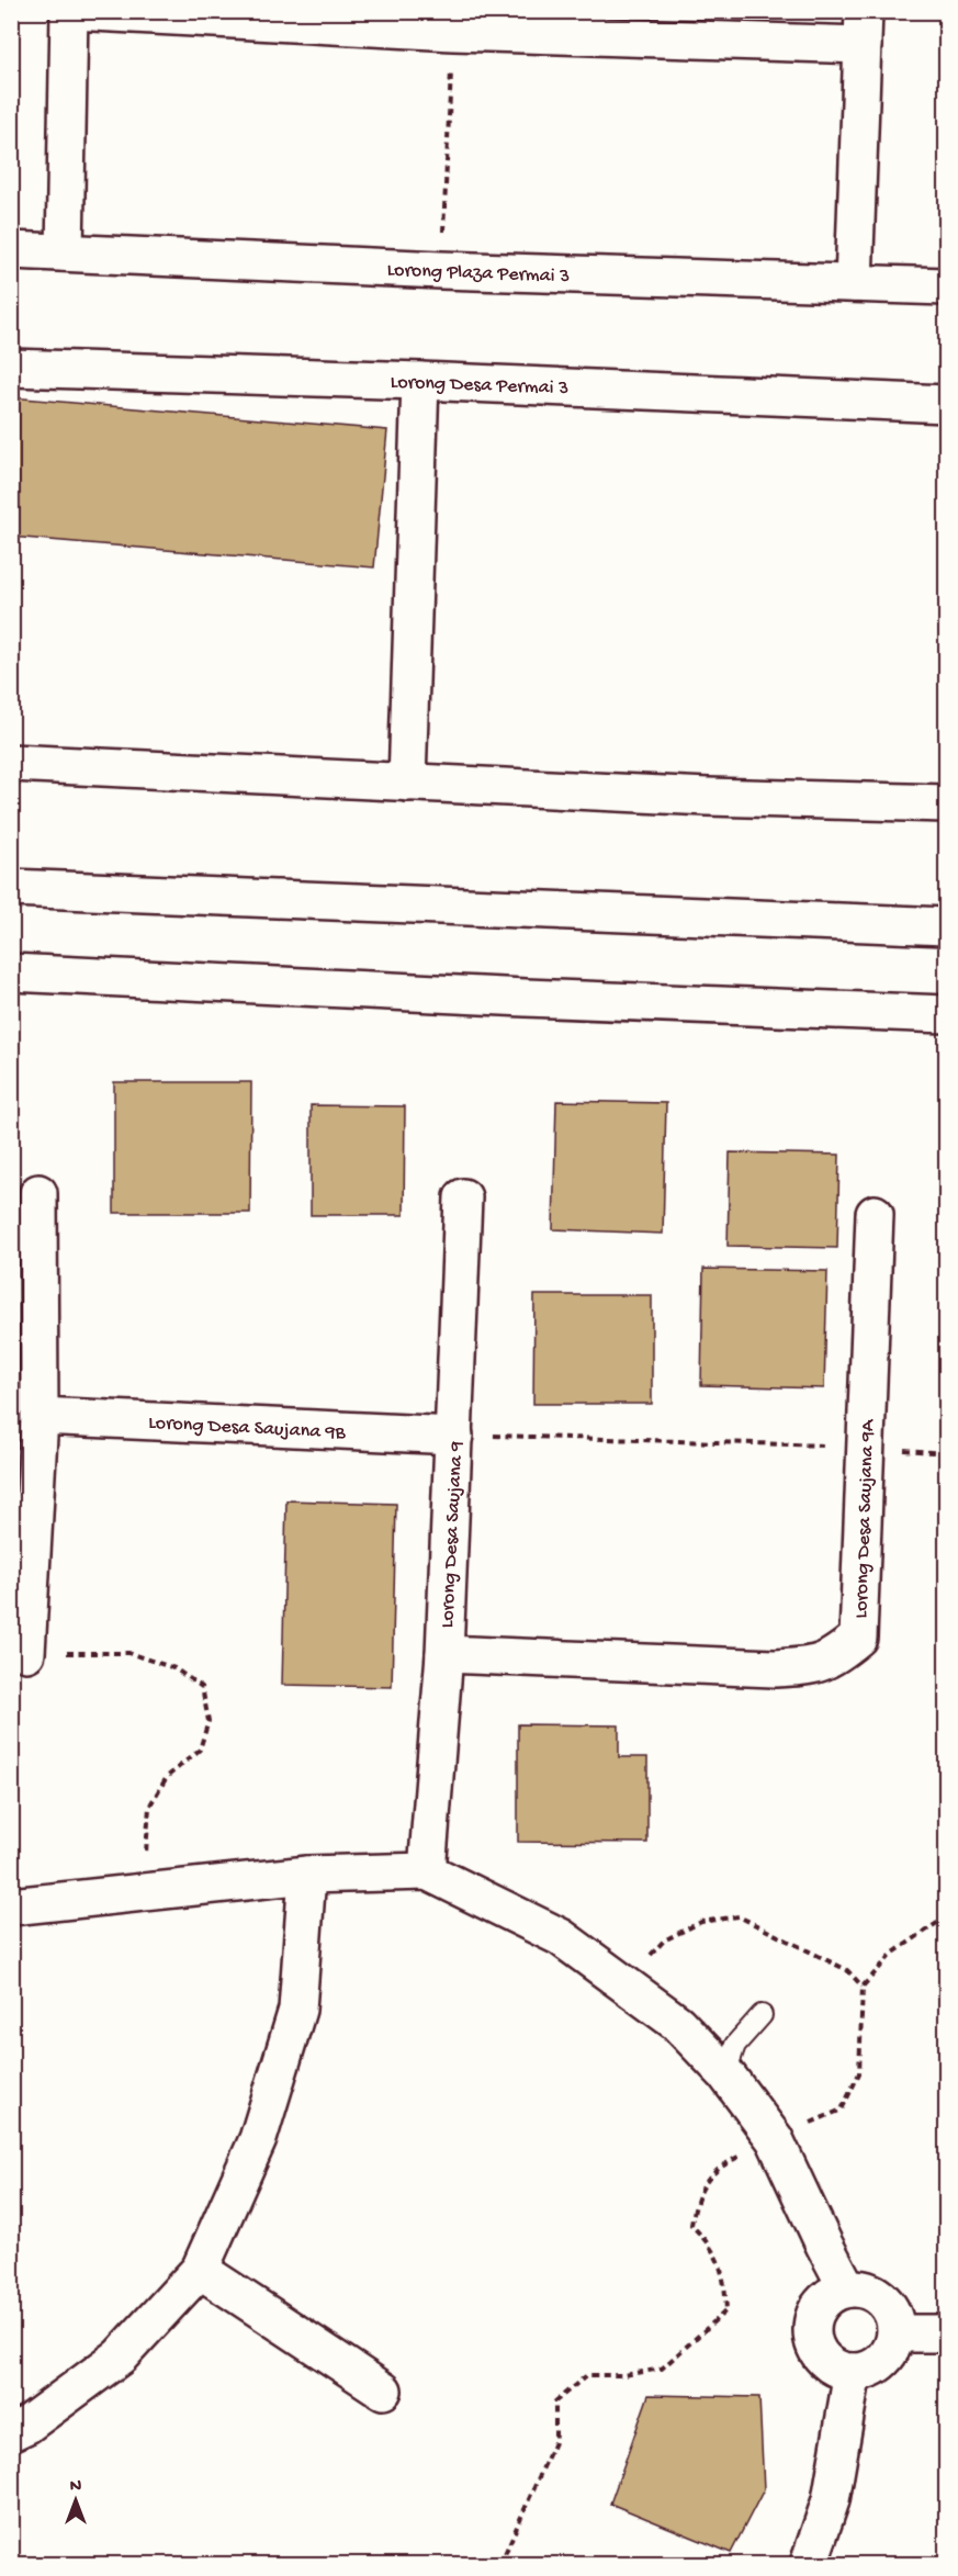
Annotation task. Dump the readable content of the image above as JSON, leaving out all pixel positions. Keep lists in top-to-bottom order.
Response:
{
  "streets": {
    "street": [
      "Lorong Plaza Permai 3",
      "Lorong Desa Permai 3",
      "Lorong Desa Saujana 9B",
      "Lorong Desa Saujana 9A",
      "Lorong Desa Saujana 9"
    ]
  },
  "crossings": [
    ["Lorong Desa Saujana 9B", "Lorong Desa Saujana 9"],
    ["Lorong Desa Saujana 9A", "Lorong Desa Saujana 9"]
  ],
  "north": "top"
}
